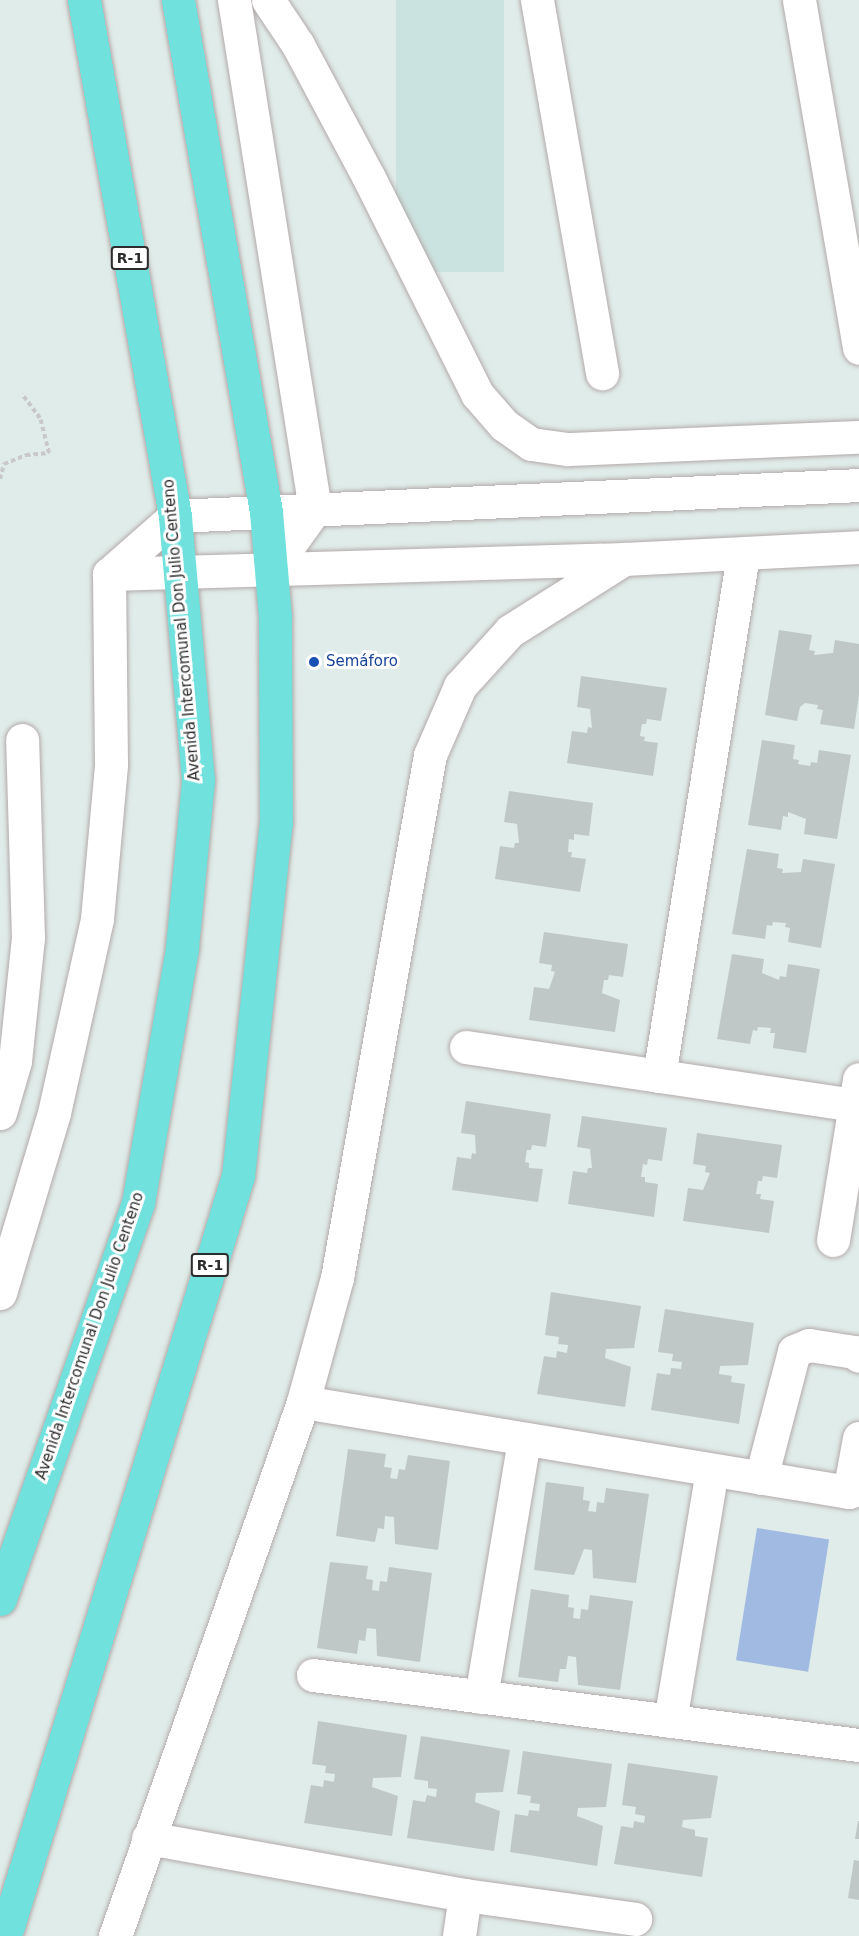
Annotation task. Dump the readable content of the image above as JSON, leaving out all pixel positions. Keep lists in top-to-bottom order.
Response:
{
  "streets": {
    "main road": ["R-1", "Avenida Intercomunal Don Julio Centeno"]
  },
  "places": ["Semáforo"]
}
